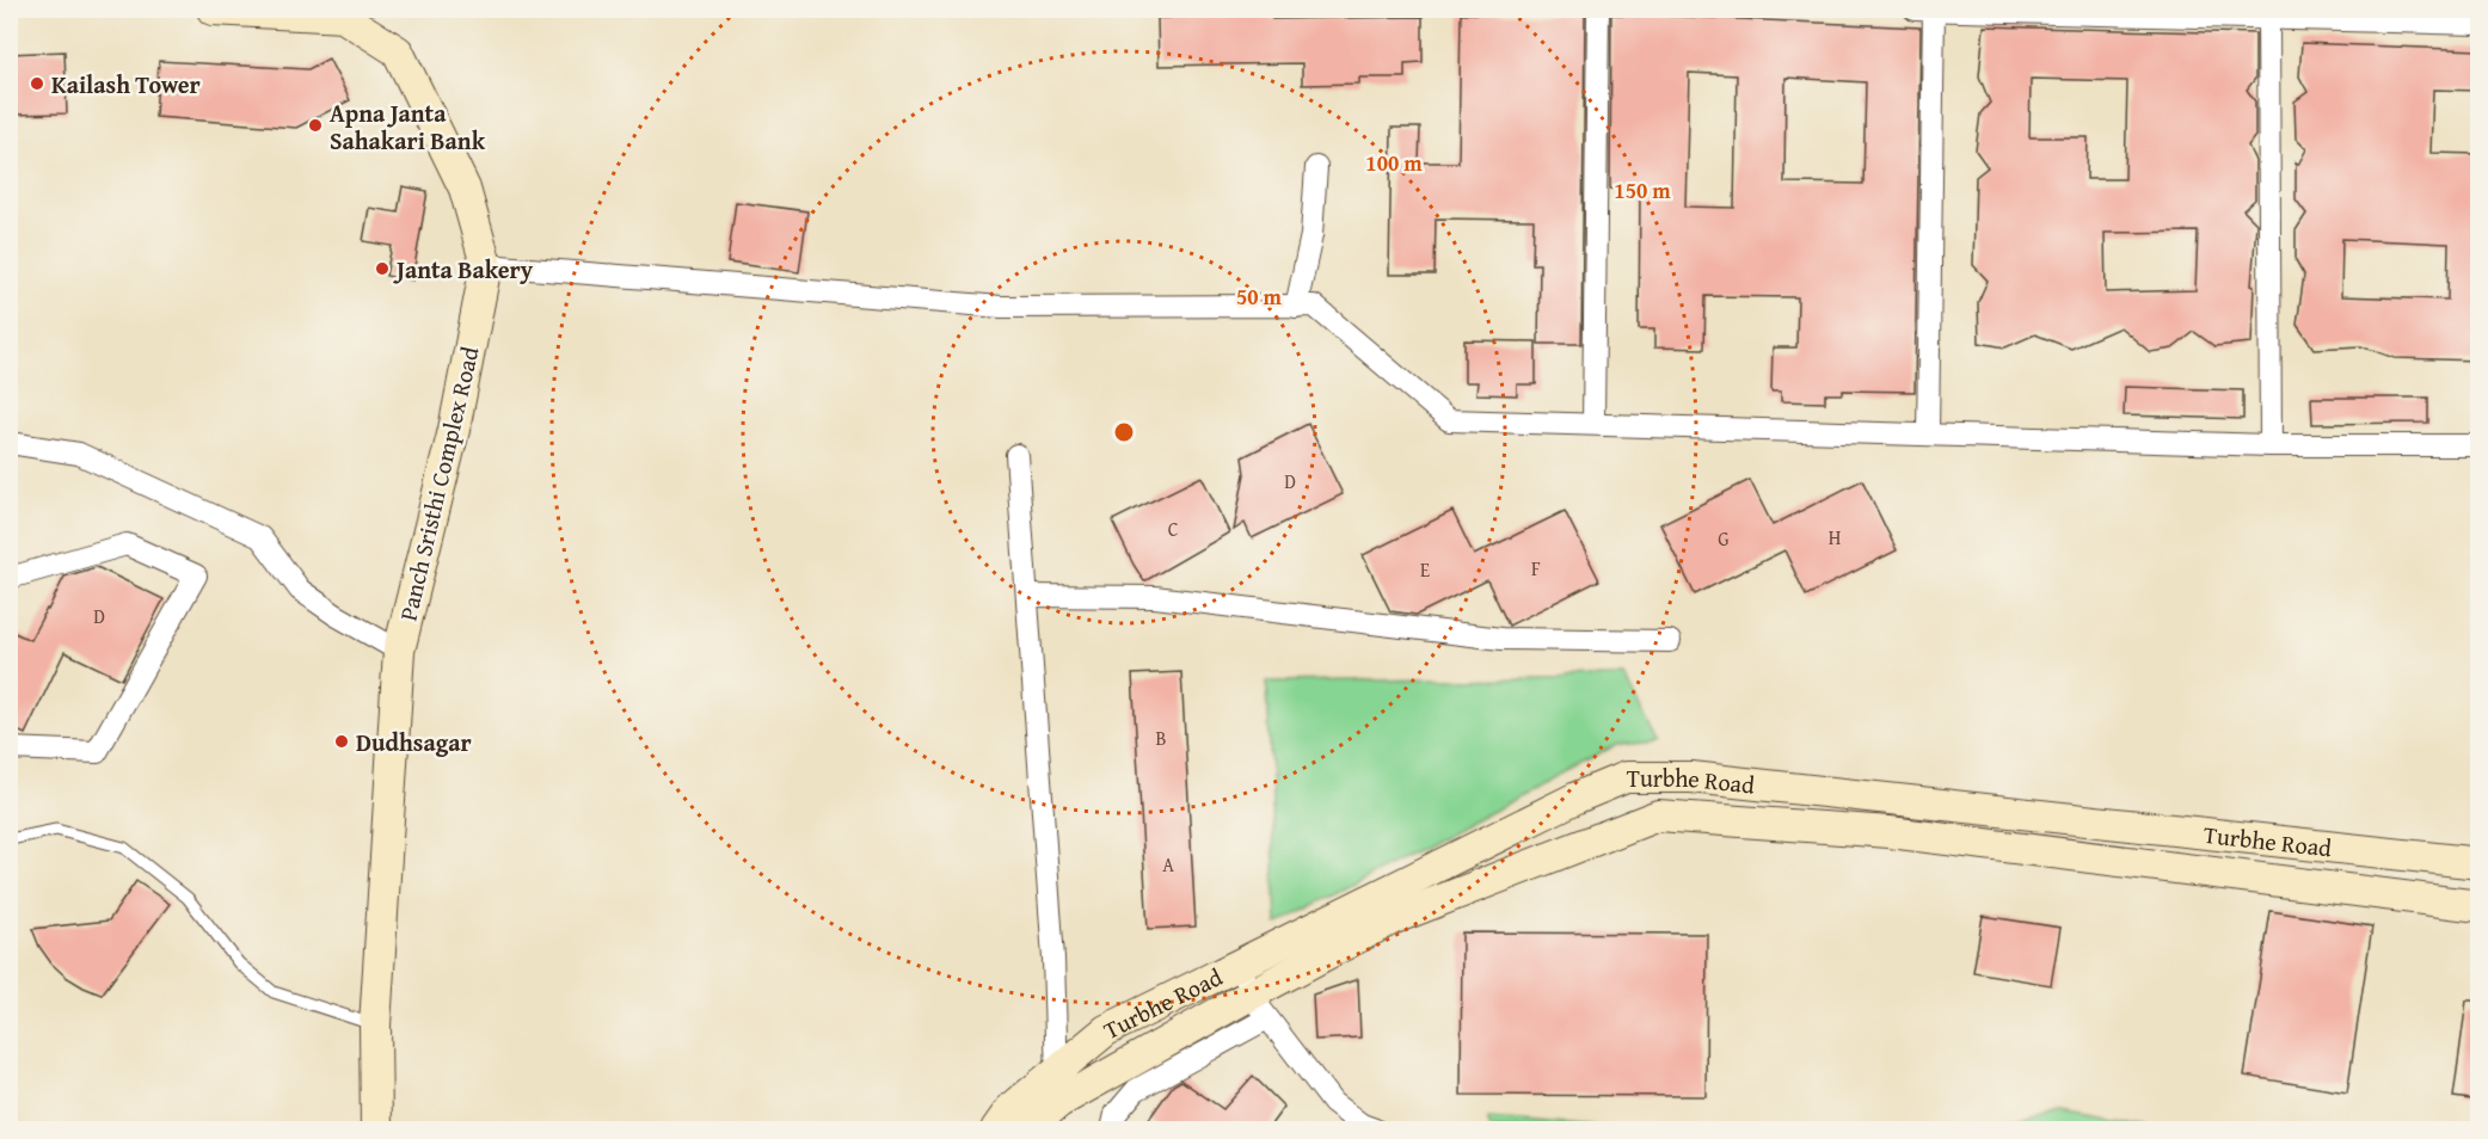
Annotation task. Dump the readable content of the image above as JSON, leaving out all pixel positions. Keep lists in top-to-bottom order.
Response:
{
  "streets": {
    "street": ["Panch Sristhi Complex Road", "Turbhe Road"]
  },
  "places": [
    "Kailash Tower",
    "Apna Janta Sahakari Bank",
    "Janta Bakery",
    "Dudhsagar"
  ],
  "house_numbers": [
    "D",
    "C",
    "H",
    "G",
    "F",
    "E",
    "D",
    "B",
    "A"
  ],
  "rings": ["100 m", "150 m", "50 m"]
}
